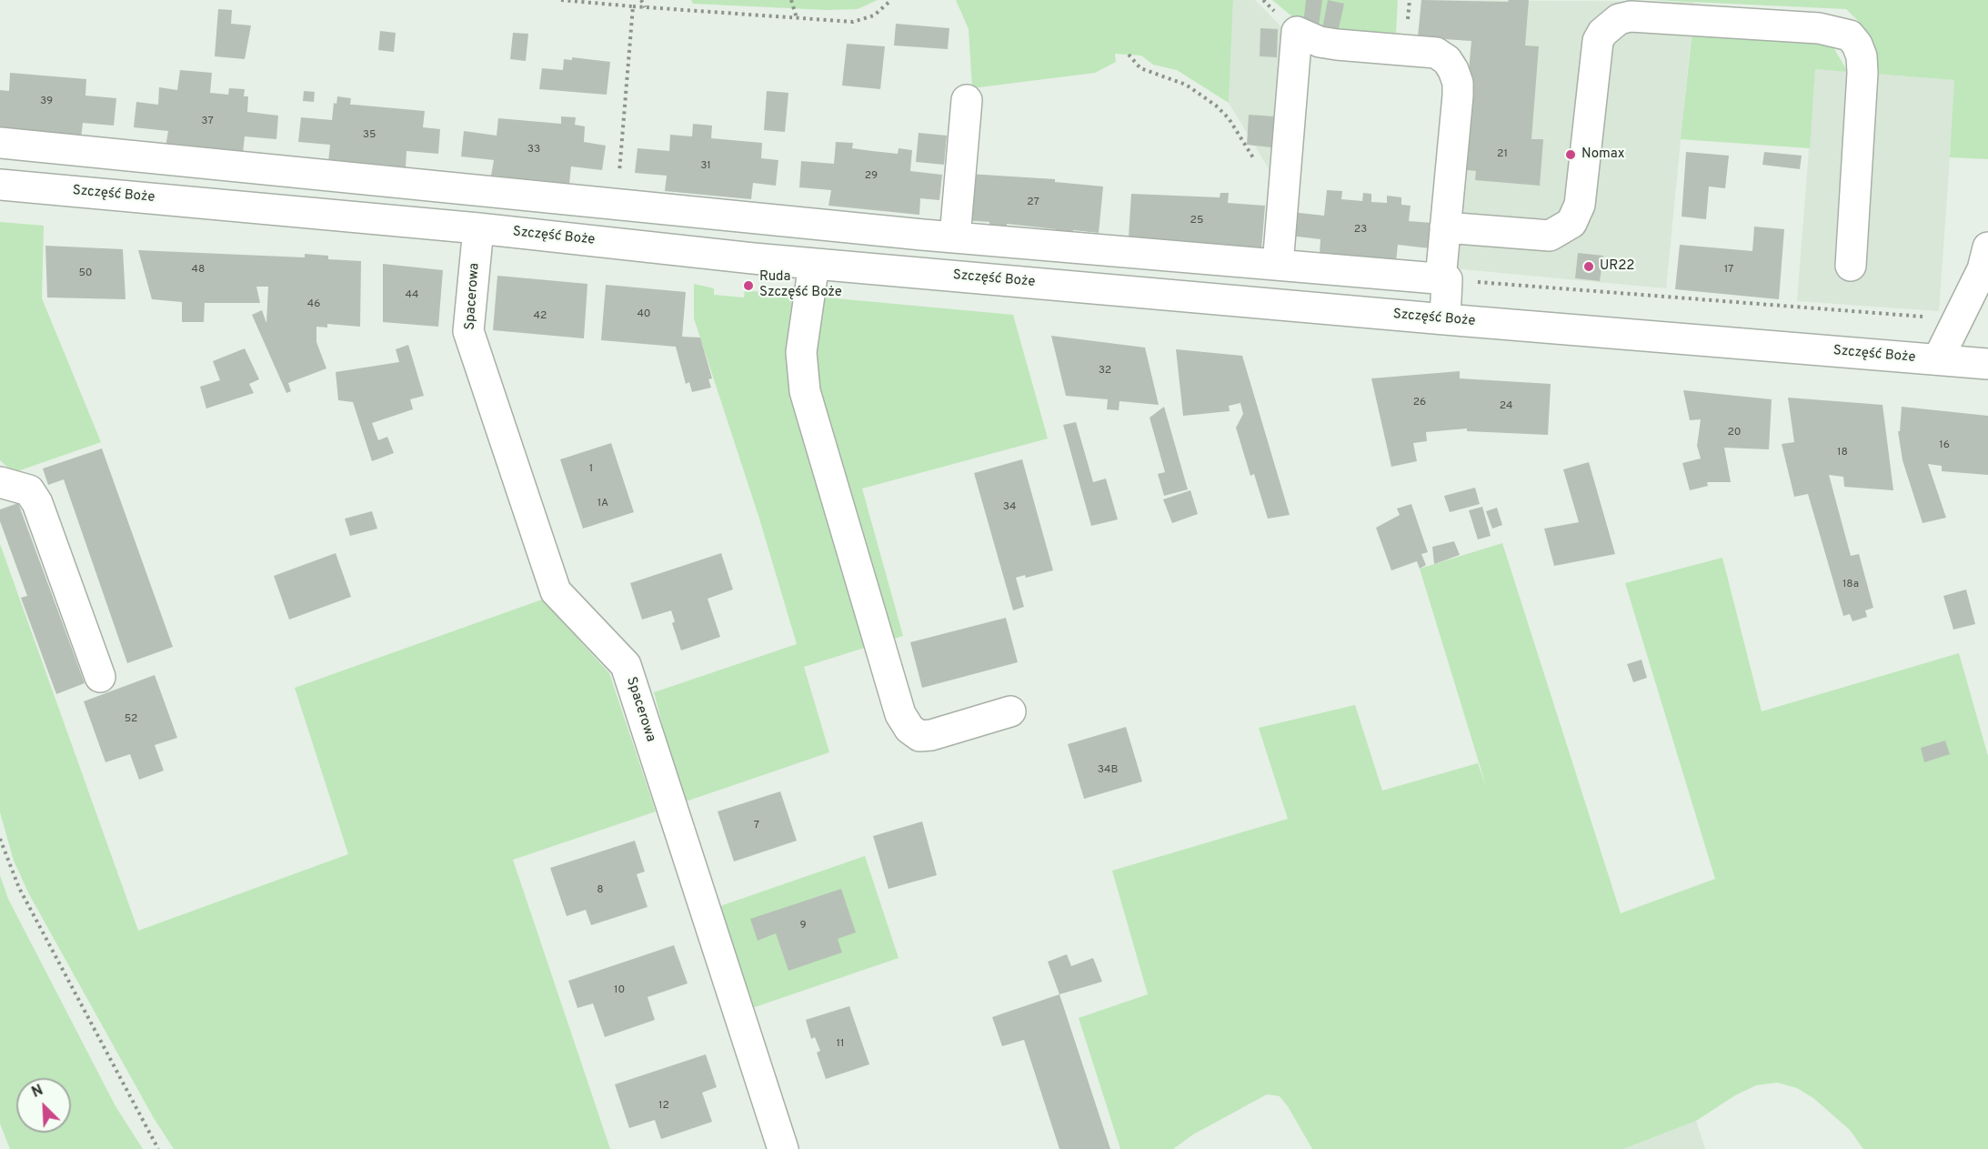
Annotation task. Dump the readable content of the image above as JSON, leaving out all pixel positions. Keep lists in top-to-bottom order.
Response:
{
  "streets": {
    "street": ["Szczęść Boże", "Spacerowa"]
  },
  "crossings": [
    ["Szczęść Boże", "Spacerowa"]
  ],
  "places": ["Nomax", "UR22", "Ruda Szczęść Boże"],
  "house_numbers": [
    "39",
    "37",
    "35",
    "33",
    "21",
    "31",
    "29",
    "27",
    "25",
    "23",
    "48",
    "17",
    "50",
    "44",
    "46",
    "40",
    "42",
    "32",
    "26",
    "24",
    "20",
    "16",
    "18",
    "1",
    "1A",
    "34",
    "18a",
    "52",
    "34B",
    "7",
    "8",
    "9",
    "10",
    "11",
    "12"
  ],
  "north": "top left"
}
